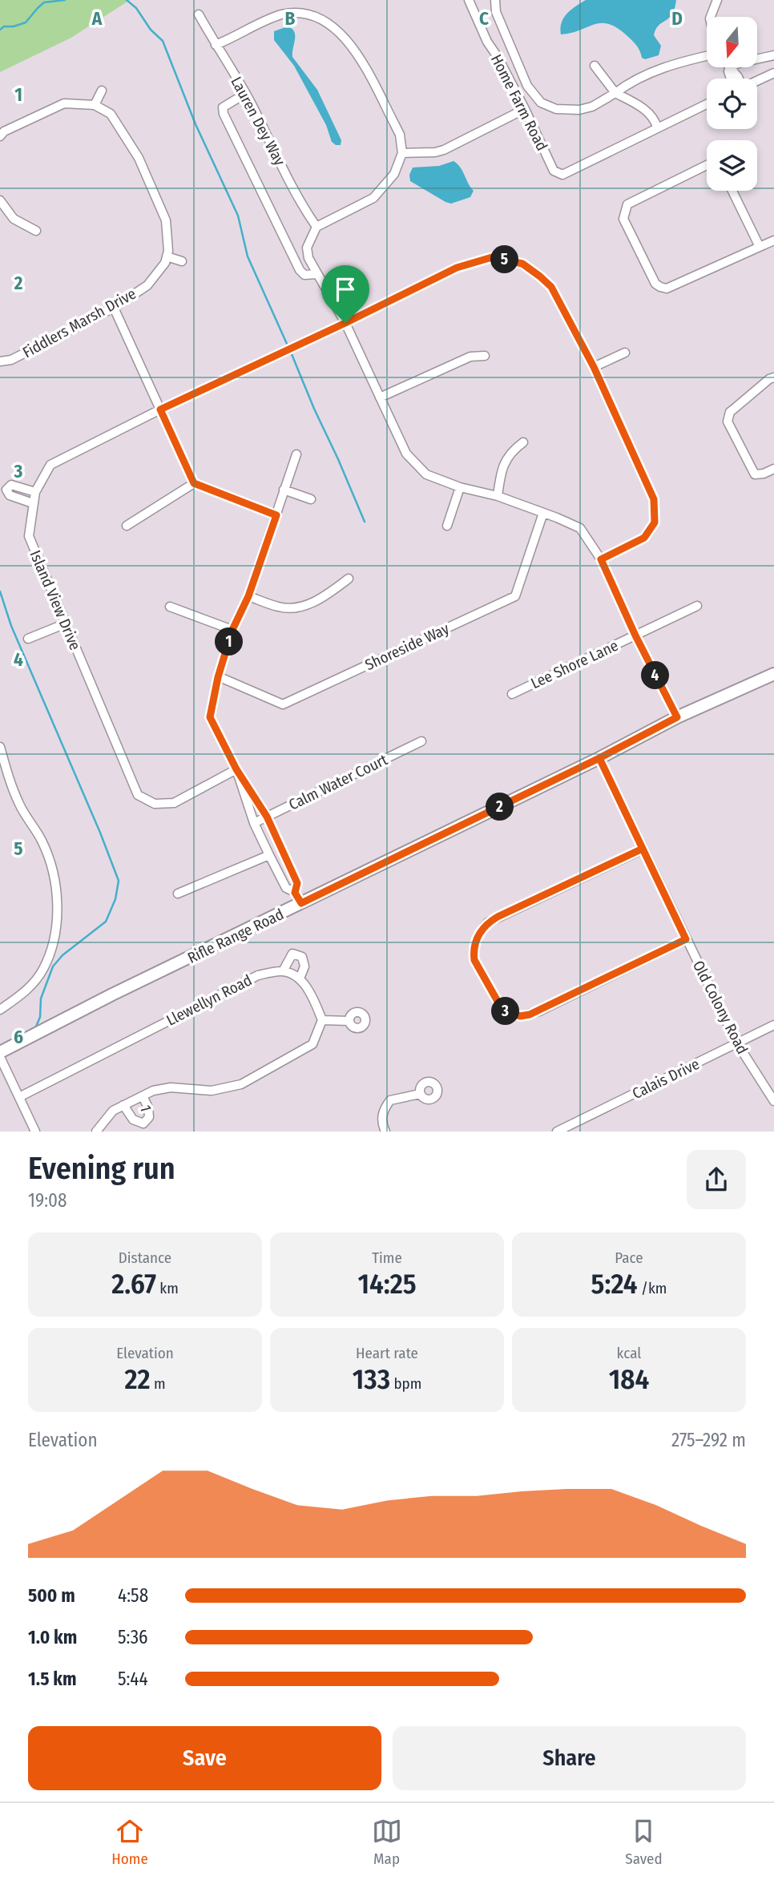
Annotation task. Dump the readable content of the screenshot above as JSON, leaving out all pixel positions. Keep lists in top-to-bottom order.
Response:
{
  "streets": {
    "main road": ["Rifle Range Road"],
    "street": [
      "Home Farm Road",
      "Lauren Dey Way",
      "Fiddlers Marsh Drive",
      "Island View Drive",
      "Shoreside Way",
      "Lee Shore Lane",
      "Calm Water Court",
      "Llewellyn Road",
      "Old Colony Road",
      "Calais Drive",
      "1"
    ]
  },
  "crossings": [
    ["Rifle Range Road", "Old Colony Road"],
    ["Old Colony Road", "Calais Drive"]
  ],
  "north": "bottom",
  "page": {
    "pins": [
      "5",
      "1",
      "4",
      "2",
      "3"
    ],
    "heading": ["Evening run", "19:08"],
    "stats": [
      ["Distance", "2.67 km"],
      ["Time", "14:25"],
      ["Pace", "5:24 /km"],
      ["Elevation", "22 m"],
      ["Heart rate", "133 bpm"],
      ["kcal", "184"]
    ],
    "chart": ["Elevation", "275–292 m"],
    "list": [
      {
        "name": "500 m",
        "note": "4:58"
      },
      {
        "name": "1.0 km",
        "note": "5:36"
      },
      {
        "name": "1.5 km",
        "note": "5:44"
      }
    ],
    "buttons": ["Save", "Share"],
    "tabs": ["Home", "Map", "Saved"]
  },
  "grid": {
    "columns": [
      "A",
      "B",
      "C",
      "D"
    ],
    "rows": [
      "1",
      "2",
      "3",
      "4",
      "5",
      "6"
    ]
  }
}
